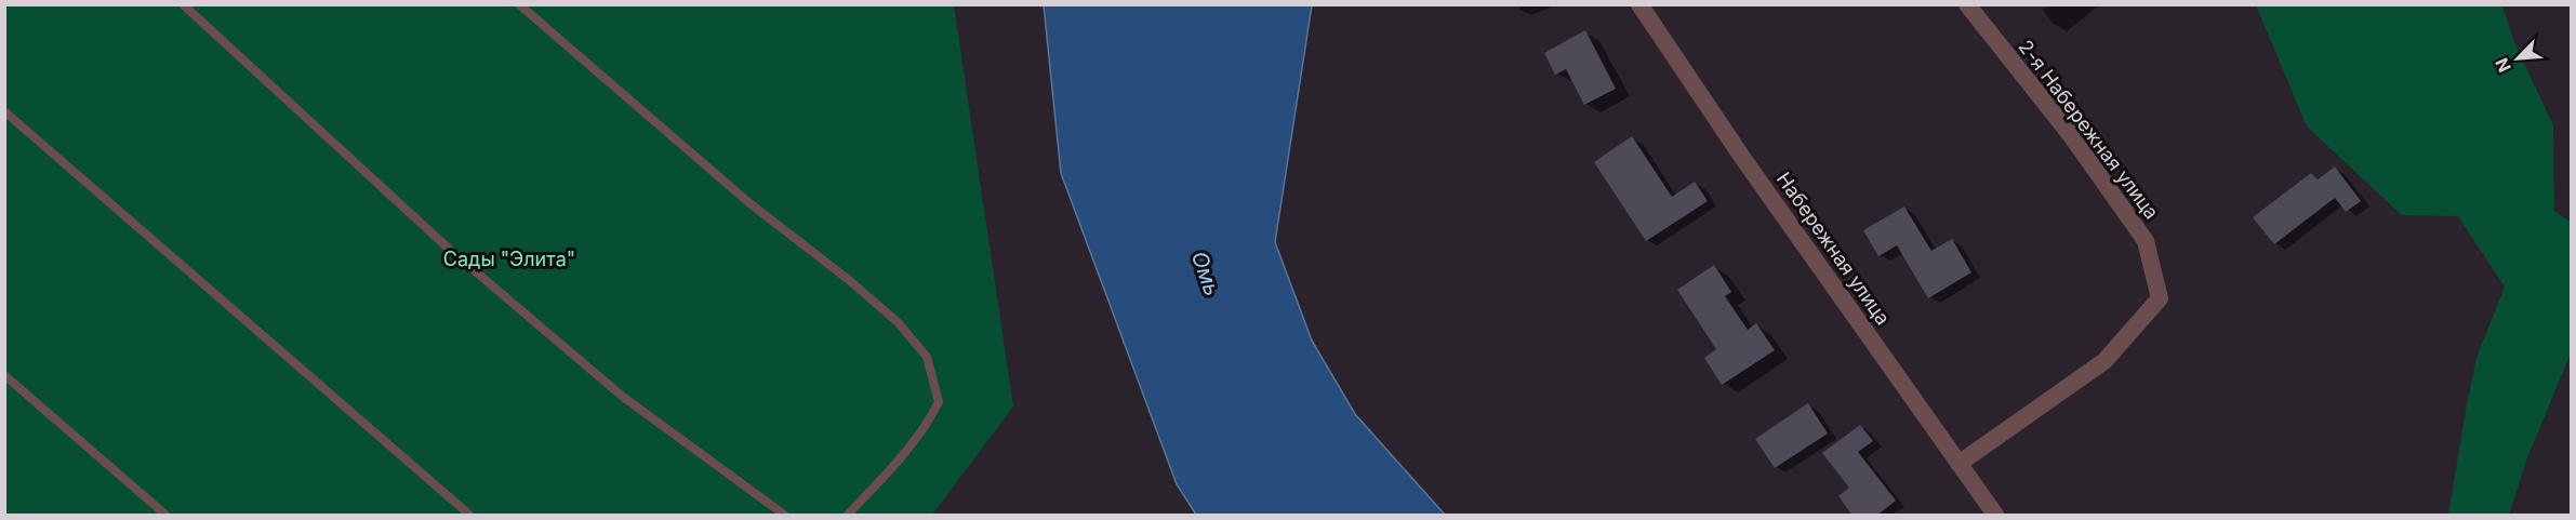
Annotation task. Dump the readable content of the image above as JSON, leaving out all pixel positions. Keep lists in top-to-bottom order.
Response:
{
  "streets": {
    "street": ["2-я Набережная улица", "Набережная улица"]
  },
  "crossings": [
    ["2-я Набережная улица", "Набережная улица"]
  ],
  "water": ["Омь"],
  "parks": ["Сады \"Элита\""],
  "north": "bottom left"
}
